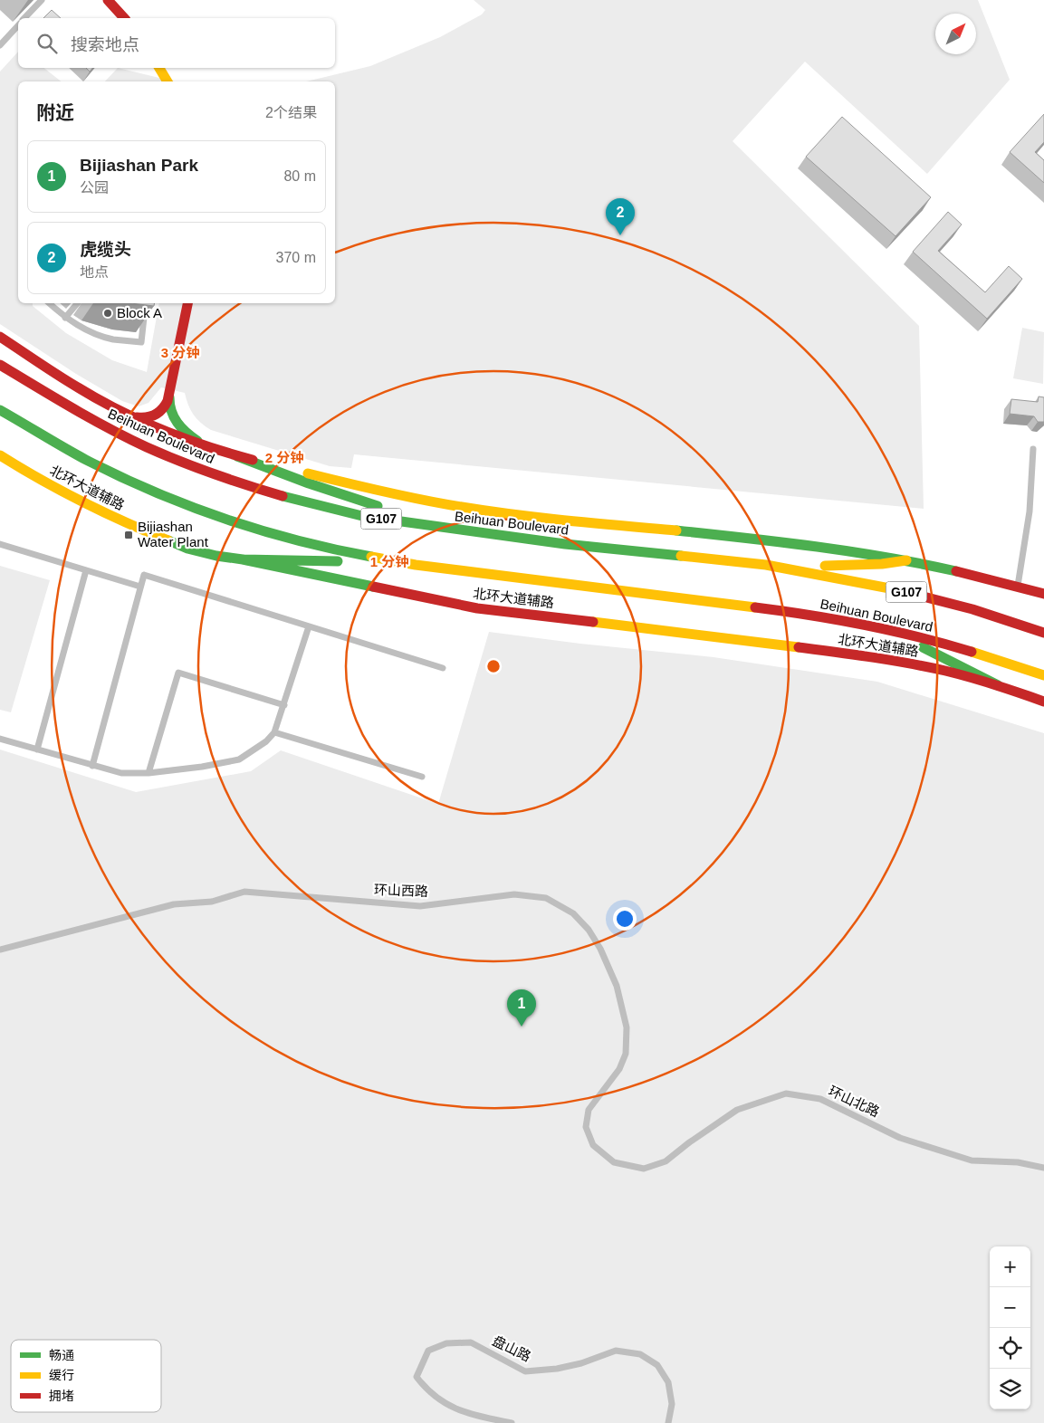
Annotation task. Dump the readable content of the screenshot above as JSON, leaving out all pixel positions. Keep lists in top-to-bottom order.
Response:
{
  "streets": {
    "main road": ["Beihuan Boulevard", "北环大道辅路", "G107"],
    "lane": ["环山西路", "环山北路", "盘山路"]
  },
  "crossings": [
    ["环山西路", "环山北路"]
  ],
  "places": {
    "other": ["Block A"],
    "transit": ["Bijiashan Water Plant"]
  },
  "legend": ["畅通", "缓行", "拥堵"],
  "north": "top right",
  "page": {
    "search": "搜索地点",
    "heading": ["附近", "2个结果"],
    "list": [
      {
        "mark": "1",
        "name": "Bijiashan Park",
        "note": "公园",
        "value": "80 m"
      },
      {
        "mark": "2",
        "name": "虎缆头",
        "note": "地点",
        "value": "370 m"
      }
    ],
    "pins": ["2", "1"],
    "map_buttons": ["+", "−"]
  },
  "rings": ["3 分钟", "2 分钟", "1 分钟"]
}
